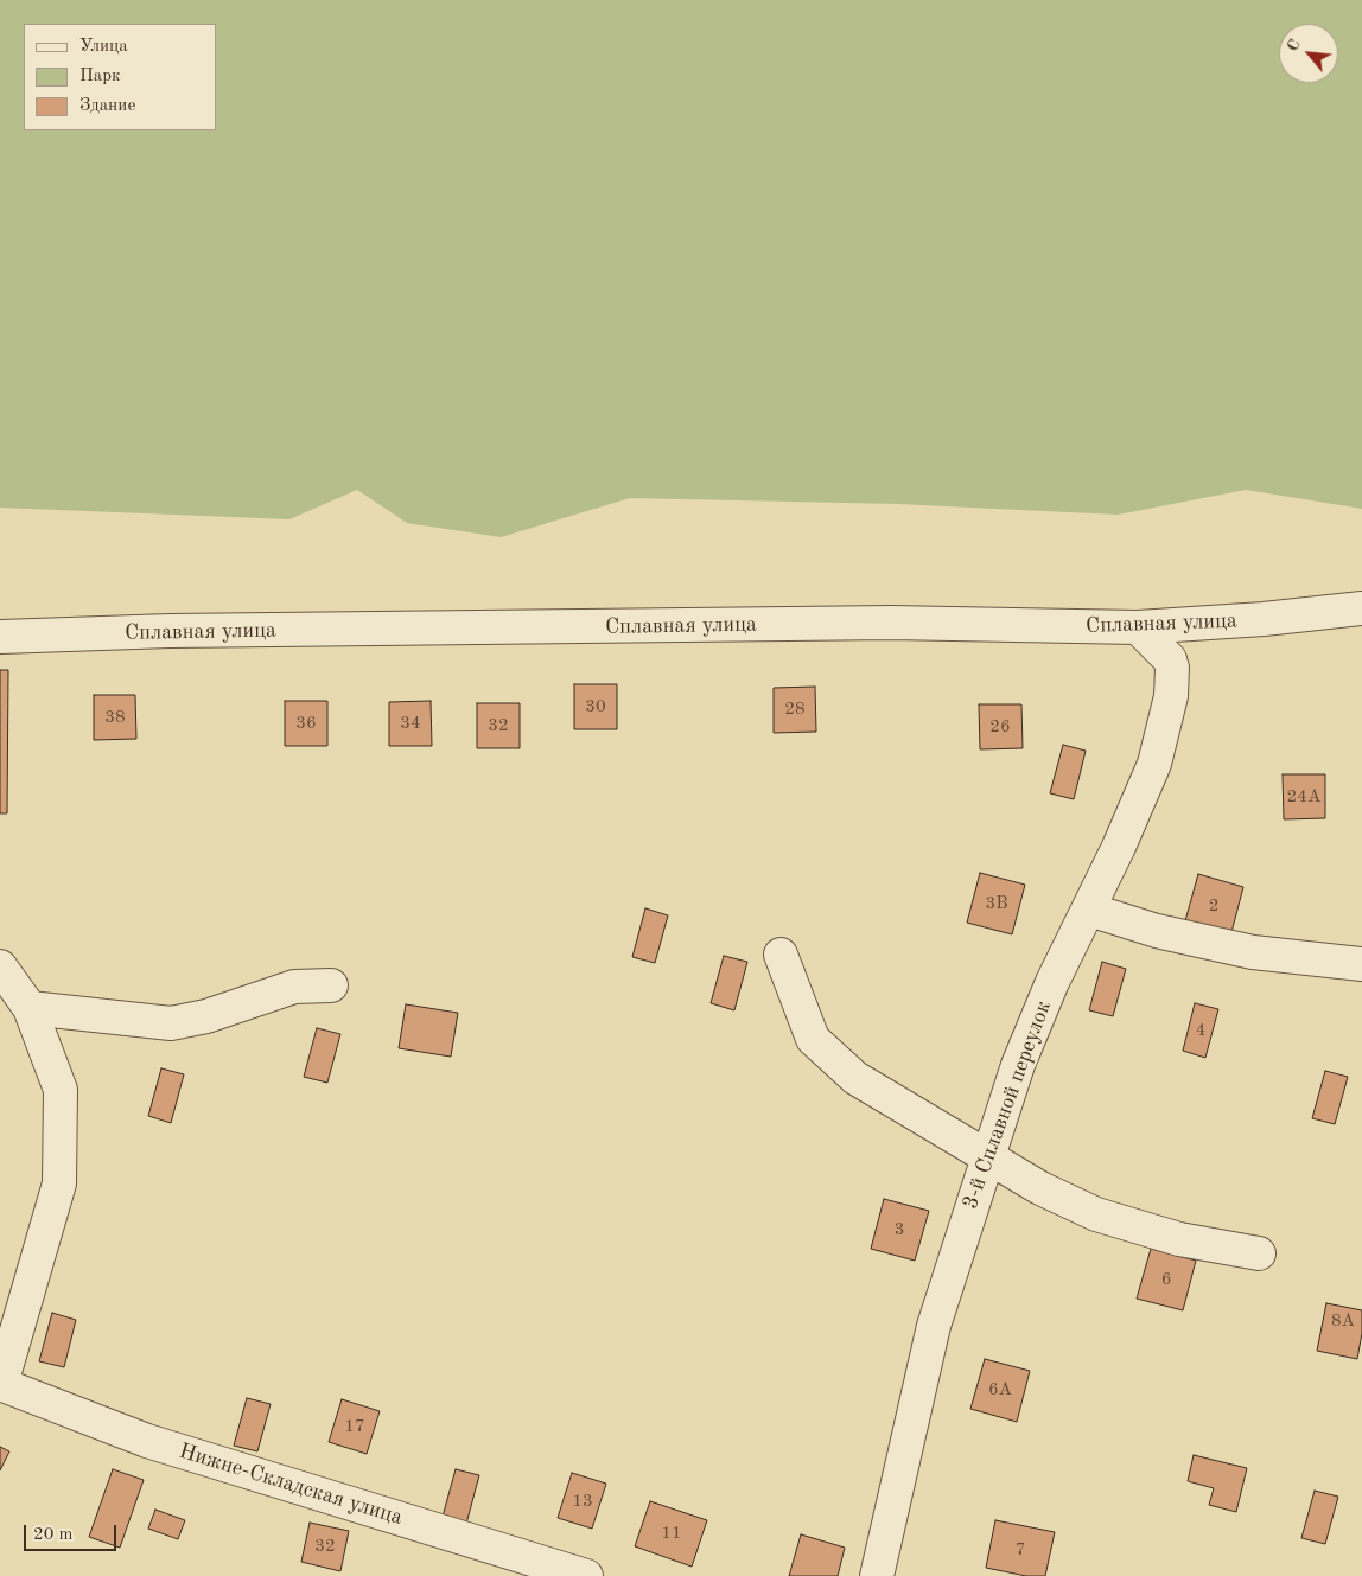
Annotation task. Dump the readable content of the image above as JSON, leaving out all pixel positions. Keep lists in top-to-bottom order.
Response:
{
  "streets": {
    "street": ["Сплавная улица", "3-й Сплавной переулок", "Нижне-Складская улица"]
  },
  "crossings": [
    ["Сплавная улица", "3-й Сплавной переулок"]
  ],
  "house_numbers": [
    "30",
    "28",
    "38",
    "36",
    "34",
    "32",
    "26",
    "24А",
    "3В",
    "2",
    "4",
    "3",
    "6",
    "8А",
    "6А",
    "17",
    "13",
    "11",
    "32",
    "7"
  ],
  "legend": ["Улица", "Парк", "Здание"],
  "scale_bar": "20 m",
  "north": "top left"
}
